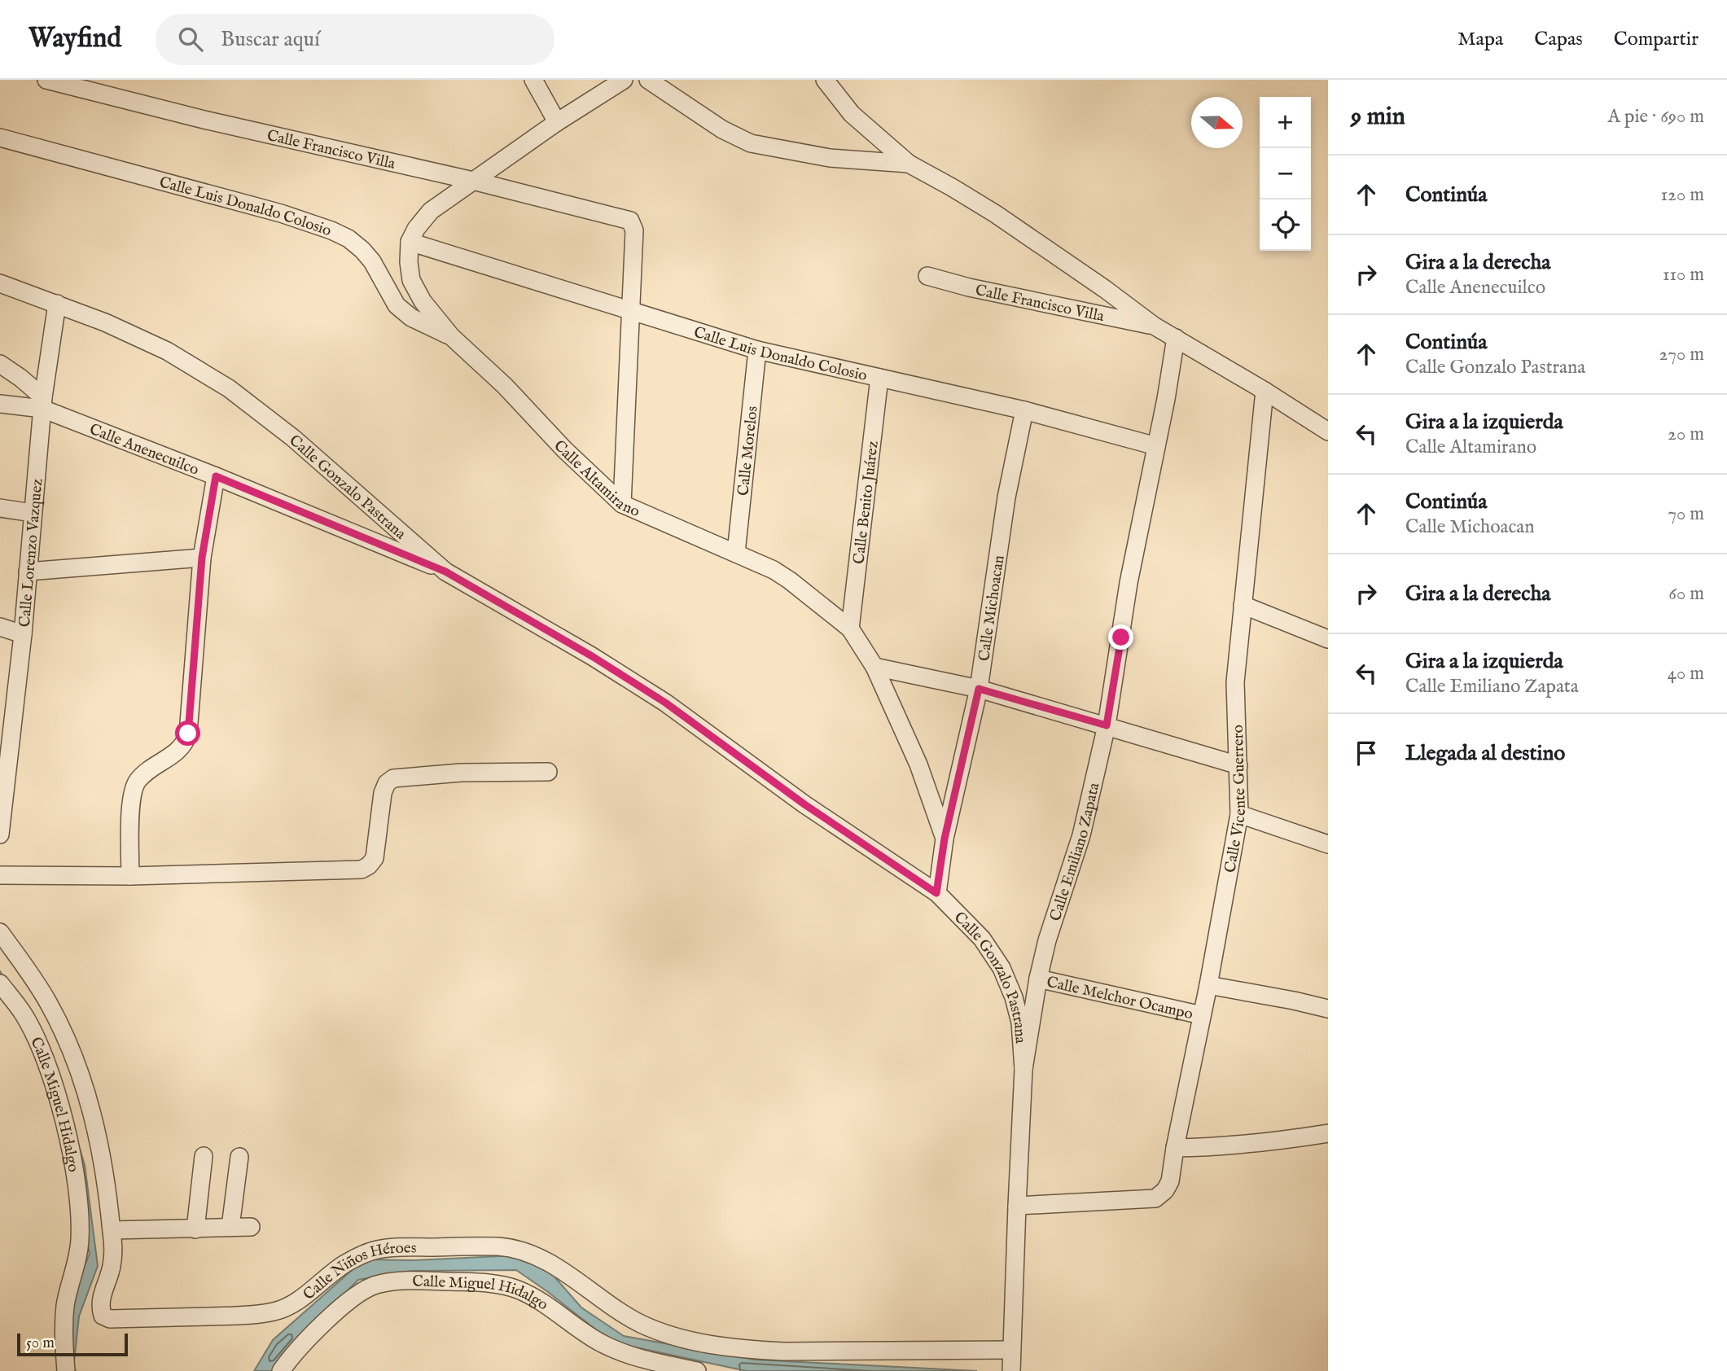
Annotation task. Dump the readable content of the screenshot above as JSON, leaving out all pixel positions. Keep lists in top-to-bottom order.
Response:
{
  "streets": {
    "street": [
      "Calle Francisco Villa",
      "Calle Luis Donaldo Colosio",
      "Calle Anenecuilco",
      "Calle Morelos",
      "Calle Altamirano",
      "Calle Gonzalo Pastrana",
      "Calle Benito Juárez",
      "Calle Lorenzo Vazquez",
      "Calle Michoacan",
      "Calle Vicente Guerrero",
      "Calle Emiliano Zapata",
      "Calle Melchor Ocampo",
      "Calle Miguel Hidalgo",
      "Calle Niños Héroes"
    ]
  },
  "crossings": [
    ["Calle Francisco Villa", "Calle Luis Donaldo Colosio"],
    ["Calle Luis Donaldo Colosio", "Calle Morelos"],
    ["Calle Luis Donaldo Colosio", "Calle Altamirano"],
    ["Calle Luis Donaldo Colosio", "Calle Benito Juárez"],
    ["Calle Luis Donaldo Colosio", "Calle Michoacan"],
    ["Calle Luis Donaldo Colosio", "Calle Emiliano Zapata"],
    ["Calle Anenecuilco", "Calle Gonzalo Pastrana"],
    ["Calle Anenecuilco", "Calle Lorenzo Vazquez"],
    ["Calle Morelos", "Calle Altamirano"],
    ["Calle Altamirano", "Calle Gonzalo Pastrana"],
    ["Calle Altamirano", "Calle Benito Juárez"],
    ["Calle Altamirano", "Calle Michoacan"],
    ["Calle Gonzalo Pastrana", "Calle Lorenzo Vazquez"],
    ["Calle Gonzalo Pastrana", "Calle Emiliano Zapata"],
    ["Calle Vicente Guerrero", "Calle Emiliano Zapata"],
    ["Calle Vicente Guerrero", "Calle Melchor Ocampo"],
    ["Calle Emiliano Zapata", "Calle Melchor Ocampo"],
    ["Calle Emiliano Zapata", "Calle Niños Héroes"]
  ],
  "scale_bar": "50 m",
  "north": "right",
  "page": {
    "header": "Wayfind",
    "search": "Buscar aquí",
    "nav": ["Mapa", "Capas", "Compartir"],
    "heading": ["9 min", "A pie · 690 m"],
    "map_buttons": ["+", "−"],
    "list": [
      ["Continúa", "120 m"],
      ["Gira a la derecha", "Calle Anenecuilco", "110 m"],
      ["Continúa", "Calle Gonzalo Pastrana", "270 m"],
      ["Gira a la izquierda", "Calle Altamirano", "20 m"],
      ["Continúa", "Calle Michoacan", "70 m"],
      ["Gira a la derecha", "60 m"],
      ["Gira a la izquierda", "Calle Emiliano Zapata", "40 m"],
      "Llegada al destino"
    ],
    "scale": "50 m"
  }
}
